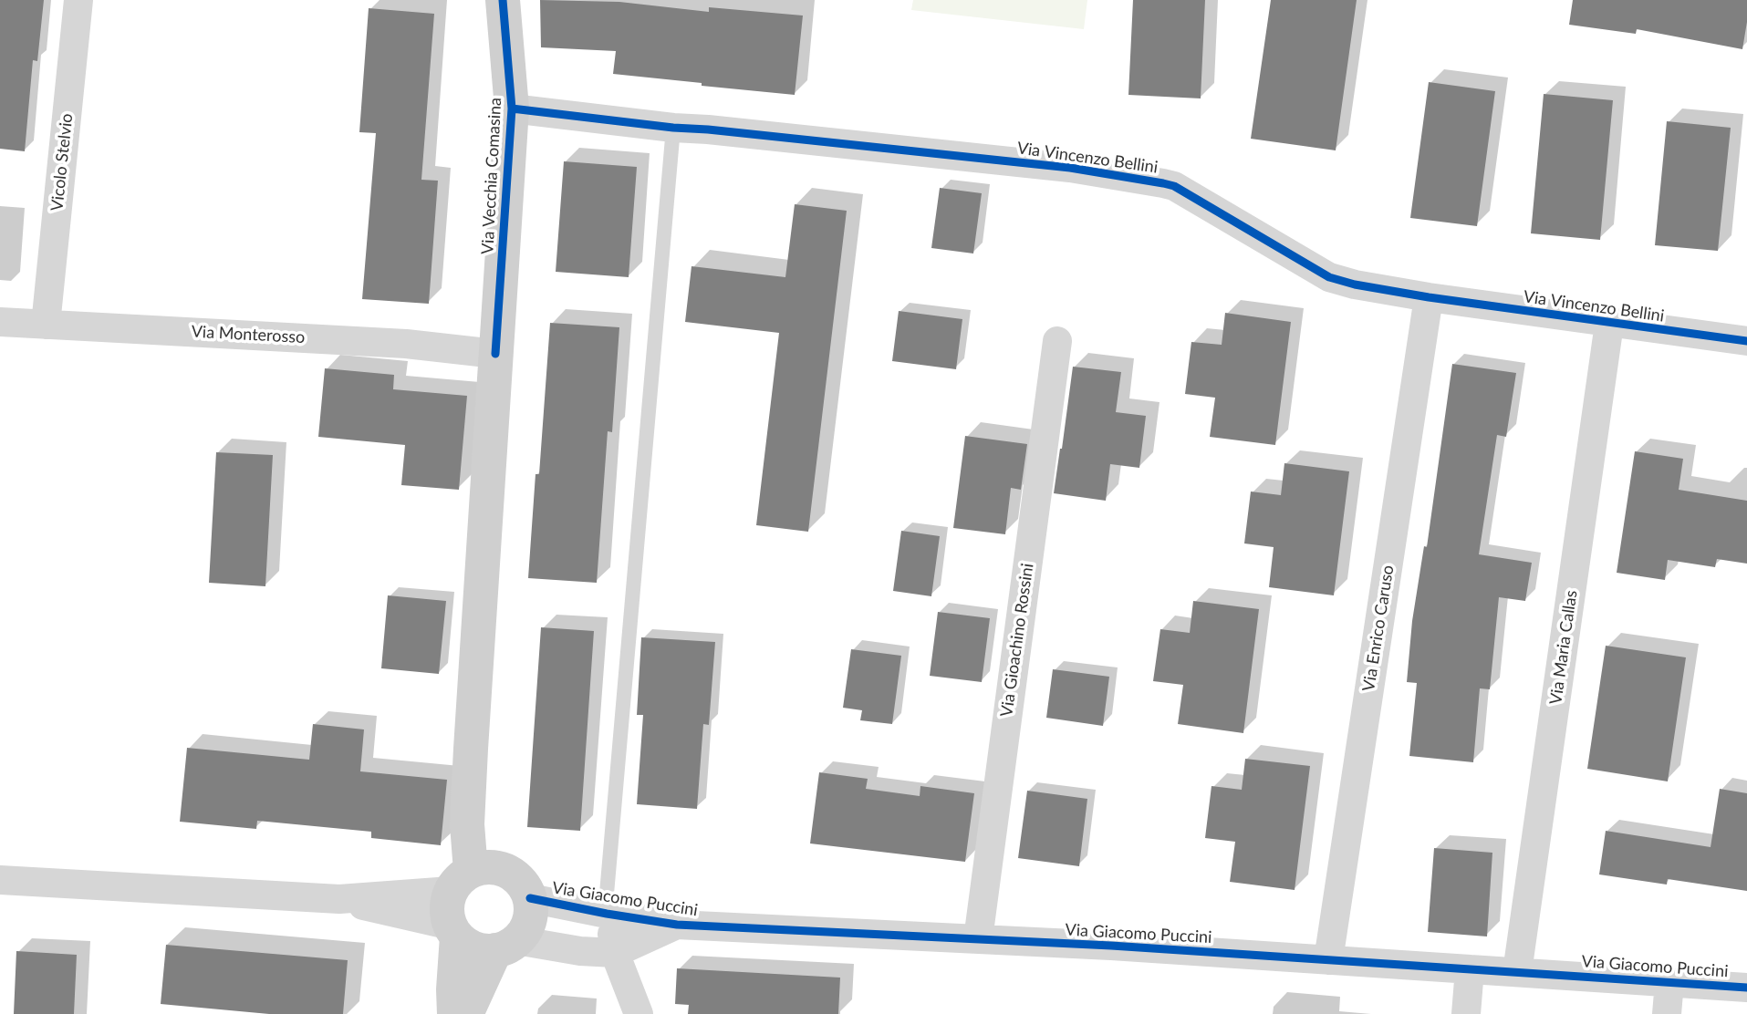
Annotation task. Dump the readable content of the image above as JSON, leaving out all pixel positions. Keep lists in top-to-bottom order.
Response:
{
  "streets": {
    "street": [
      "Via Vincenzo Bellini",
      "Vicolo Stelvio",
      "Via Vecchia Comasina",
      "Via Monterosso",
      "Via Enrico Caruso",
      "Via Gioachino Rossini",
      "Via Maria Callas",
      "Via Giacomo Puccini"
    ]
  },
  "crossings": [
    ["Via Vincenzo Bellini", "Via Vecchia Comasina"],
    ["Via Vincenzo Bellini", "Via Enrico Caruso"],
    ["Via Vincenzo Bellini", "Via Maria Callas"],
    ["Vicolo Stelvio", "Via Monterosso"],
    ["Via Vecchia Comasina", "Via Monterosso"],
    ["Via Vecchia Comasina", "Via Giacomo Puccini"],
    ["Via Enrico Caruso", "Via Giacomo Puccini"],
    ["Via Gioachino Rossini", "Via Giacomo Puccini"],
    ["Via Maria Callas", "Via Giacomo Puccini"]
  ]
}
